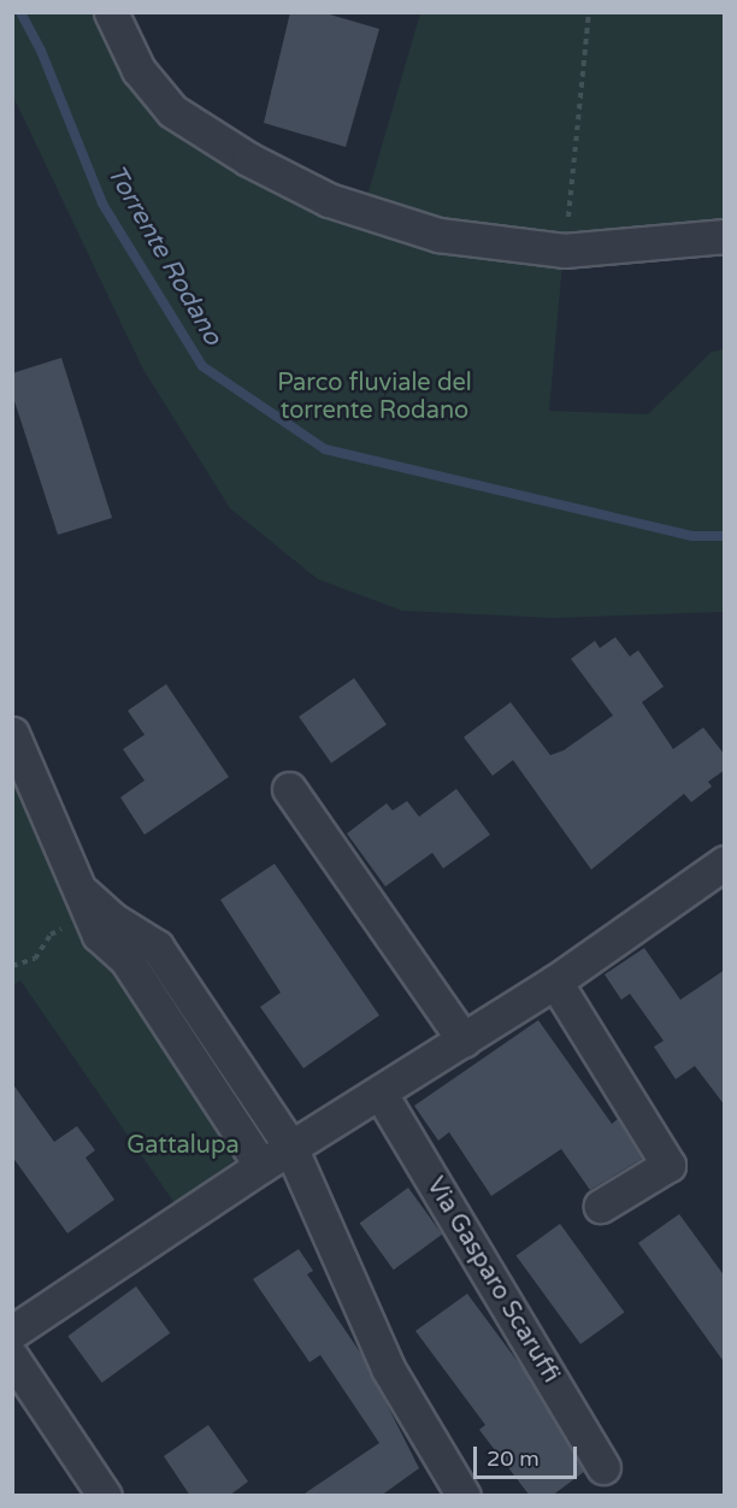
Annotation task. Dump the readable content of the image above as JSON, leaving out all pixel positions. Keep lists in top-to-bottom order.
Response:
{
  "streets": {
    "street": ["Via Gasparo Scaruffi"]
  },
  "water": ["Torrente Rodano"],
  "parks": ["Parco fluviale del torrente Rodano", "Gattalupa"],
  "scale_bar": "20 m"
}
